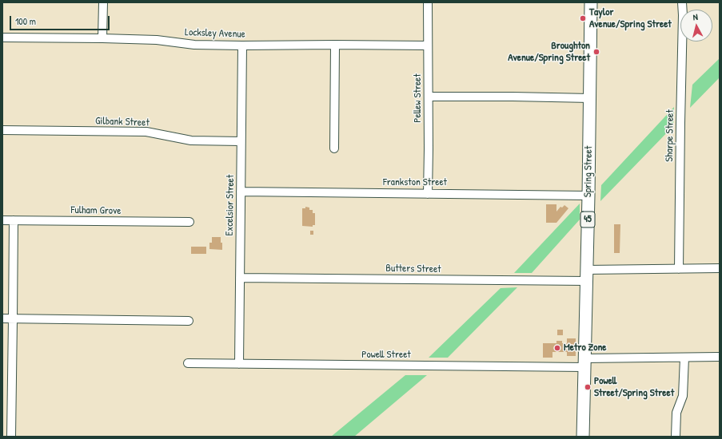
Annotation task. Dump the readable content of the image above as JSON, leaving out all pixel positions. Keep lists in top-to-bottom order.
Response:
{
  "streets": {
    "main road": ["Spring Street", "45"],
    "street": [
      "Locksley Avenue",
      "Pellew Street",
      "Gilbank Street",
      "Sharpe Street",
      "Frankston Street",
      "Excelsior Street",
      "Fulham Grove",
      "Butters Street",
      "Powell Street"
    ]
  },
  "crossings": [
    ["Locksley Avenue", "Pellew Street"],
    ["Locksley Avenue", "Excelsior Street"],
    ["Pellew Street", "Frankston Street"],
    ["Gilbank Street", "Excelsior Street"],
    ["Sharpe Street", "Butters Street"],
    ["Spring Street", "Frankston Street"],
    ["Spring Street", "Butters Street"],
    ["Spring Street", "Powell Street"],
    ["Frankston Street", "Excelsior Street"],
    ["Excelsior Street", "Butters Street"],
    ["Excelsior Street", "Powell Street"]
  ],
  "places": [
    "Taylor Avenue/Spring Street",
    "Broughton Avenue/Spring Street",
    "Metro Zone",
    "Powell Street/Spring Street"
  ],
  "scale_bar": "100 m",
  "north": "top"
}
